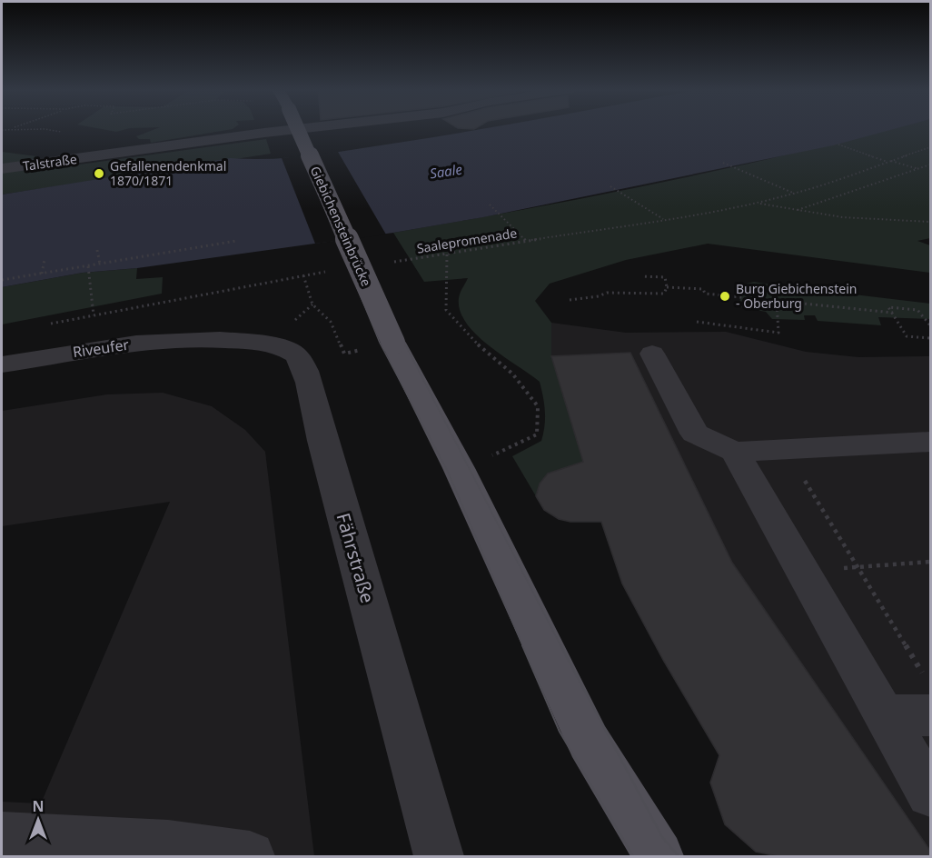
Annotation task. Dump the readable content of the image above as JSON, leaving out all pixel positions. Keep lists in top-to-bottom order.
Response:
{
  "streets": {
    "main road": ["Giebichensteinbrücke"],
    "street": ["Talstraße", "Riveufer", "Fährstraße"],
    "path": ["Saalepromenade"]
  },
  "crossings": [
    ["Riveufer", "Fährstraße"]
  ],
  "water": ["Saale"],
  "places": ["Gefallenendenkmal 1870/1871", "Burg Giebichenstein - Oberburg"],
  "north": "top"
}
